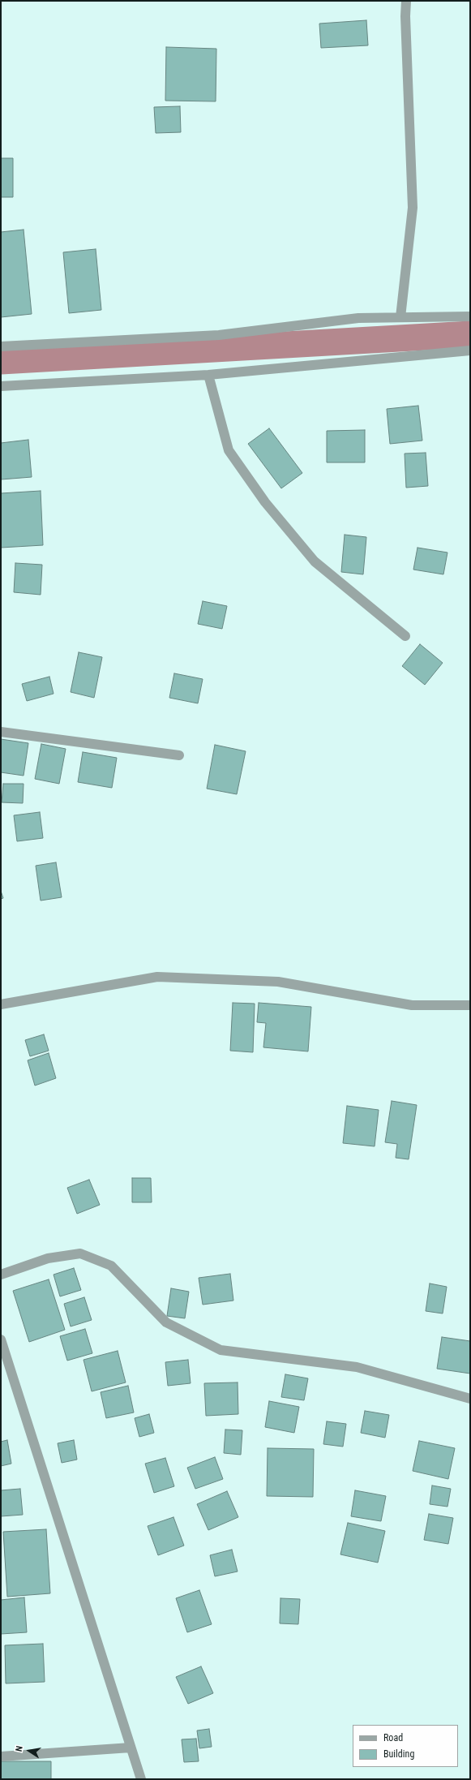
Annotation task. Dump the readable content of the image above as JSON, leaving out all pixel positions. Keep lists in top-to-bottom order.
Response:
{
  "legend": ["Road", "Building"],
  "north": "left"
}
